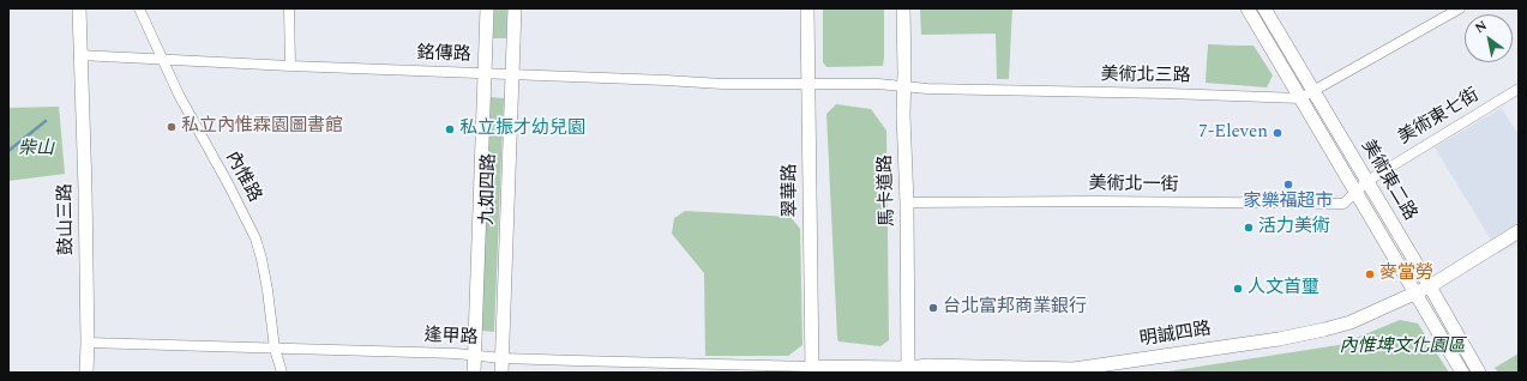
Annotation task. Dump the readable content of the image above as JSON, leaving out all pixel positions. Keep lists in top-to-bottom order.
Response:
{
  "streets": {
    "street": [
      "銘傳路",
      "美術北三路",
      "美術東七街",
      "內惟路",
      "美術東二路",
      "美術北一街",
      "九如四路",
      "翠華路",
      "馬卡道路",
      "鼓山三路",
      "明誠四路",
      "逢甲路"
    ]
  },
  "crossings": [
    ["銘傳路", "美術北三路"],
    ["銘傳路", "內惟路"],
    ["銘傳路", "九如四路"],
    ["銘傳路", "翠華路"],
    ["銘傳路", "鼓山三路"],
    ["美術北三路", "美術東二路"],
    ["美術北三路", "翠華路"],
    ["美術北三路", "馬卡道路"],
    ["美術東七街", "美術東二路"],
    ["美術東七街", "美術北一街"],
    ["內惟路", "逢甲路"],
    ["美術東二路", "美術北一街"],
    ["美術東二路", "明誠四路"],
    ["美術北一街", "馬卡道路"],
    ["九如四路", "逢甲路"],
    ["翠華路", "明誠四路"],
    ["翠華路", "逢甲路"],
    ["馬卡道路", "明誠四路"],
    ["鼓山三路", "逢甲路"],
    ["明誠四路", "逢甲路"]
  ],
  "parks": ["柴山", "內惟埤文化園區"],
  "places": [
    "私立內惟霖園圖書館",
    "私立振才幼兒園",
    "7-Eleven",
    "家樂福超市",
    "活力美術",
    "麥當勞",
    "人文首璽",
    "台北富邦商業銀行"
  ],
  "north": "top left"
}
